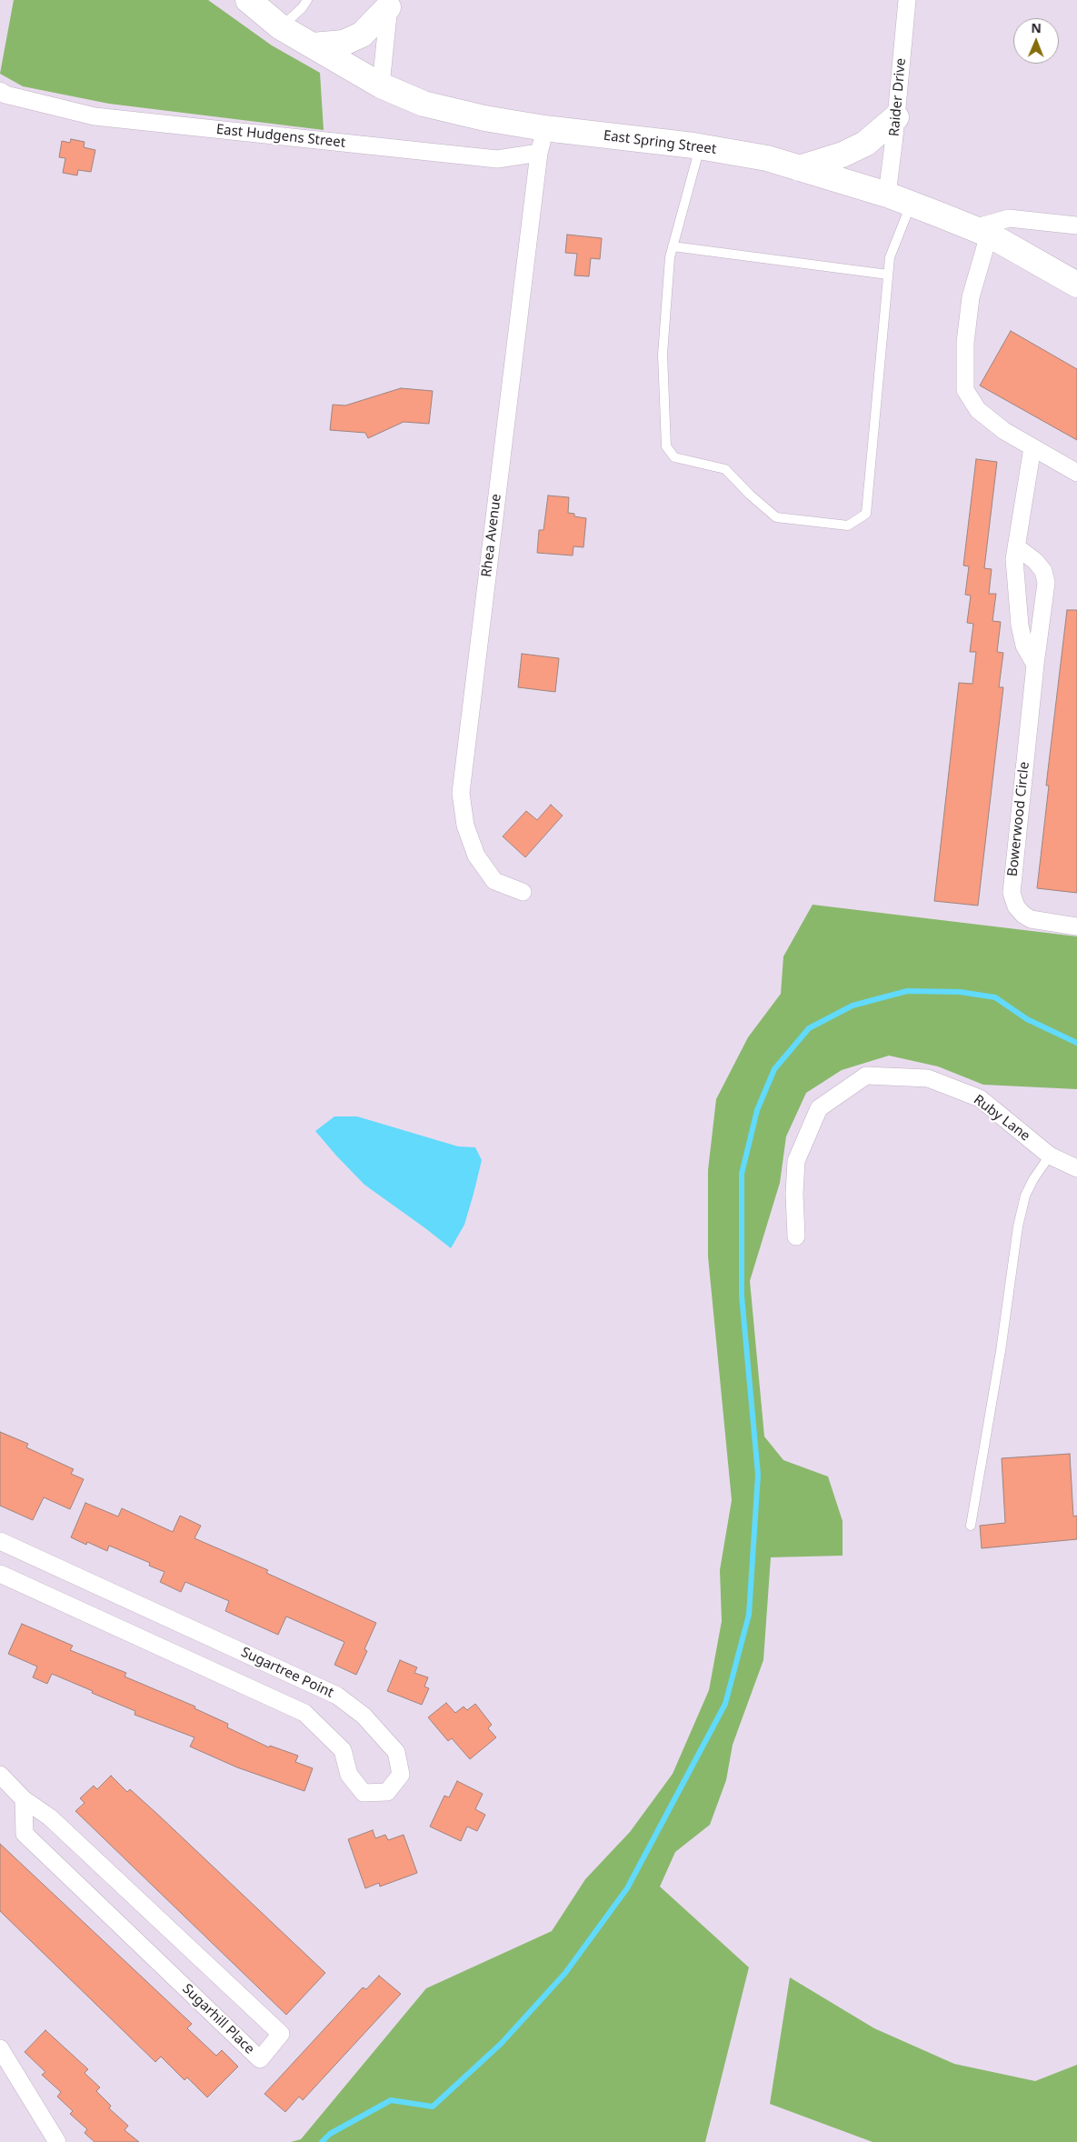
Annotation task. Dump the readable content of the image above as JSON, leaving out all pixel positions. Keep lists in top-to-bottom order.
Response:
{
  "streets": {
    "main road": ["East Spring Street"],
    "street": [
      "Raider Drive",
      "East Hudgens Street",
      "Rhea Avenue",
      "Bowerwood Circle",
      "Ruby Lane",
      "Sugartree Point",
      "Sugarhill Place"
    ]
  },
  "crossings": [
    ["Raider Drive", "East Spring Street"],
    ["East Hudgens Street", "Rhea Avenue"]
  ],
  "north": "top"
}
